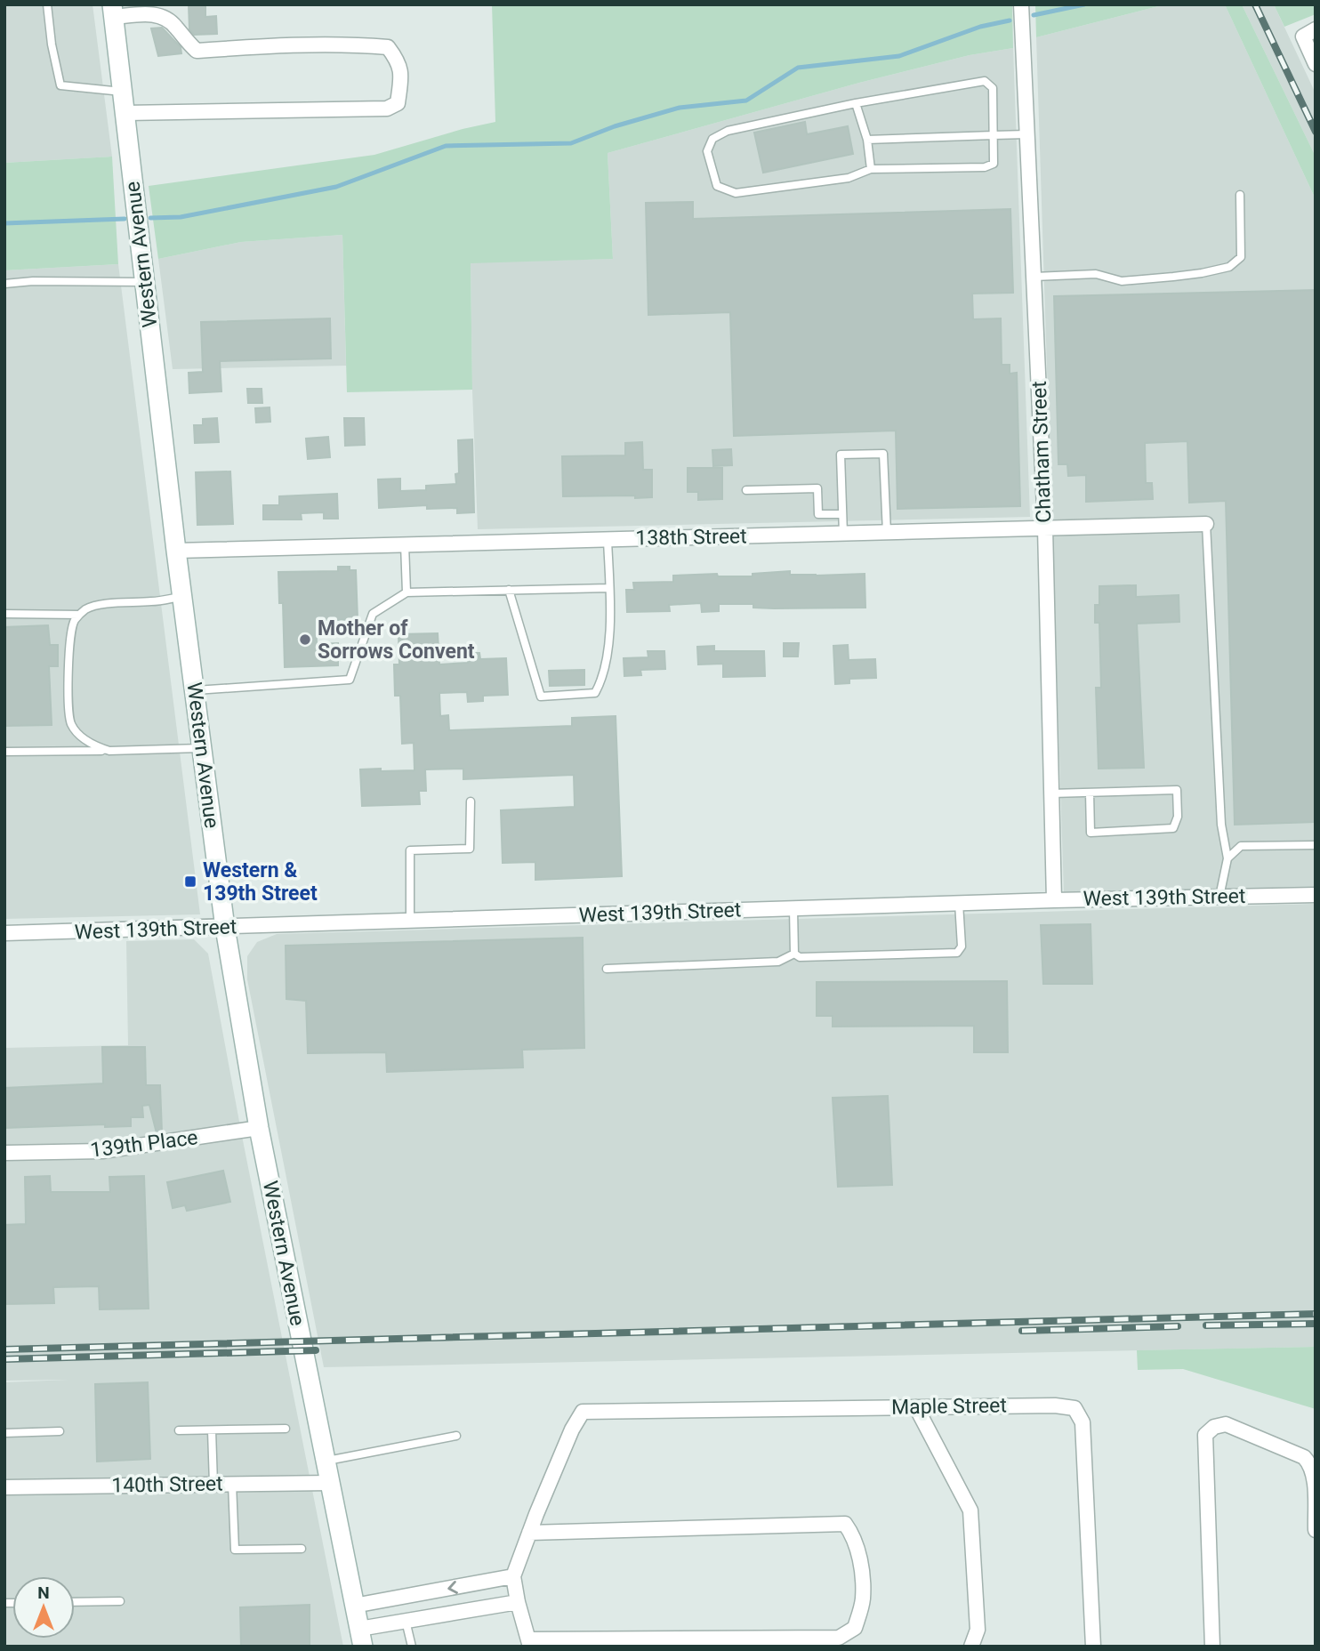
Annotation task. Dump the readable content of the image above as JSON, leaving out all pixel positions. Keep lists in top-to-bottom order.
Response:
{
  "streets": {
    "main road": ["Western Avenue"],
    "street": [
      "Chatham Street",
      "138th Street",
      "West 139th Street",
      "139th Place",
      "Maple Street",
      "140th Street"
    ]
  },
  "crossings": [
    ["Western Avenue", "138th Street"],
    ["Western Avenue", "West 139th Street"],
    ["Western Avenue", "139th Place"],
    ["Western Avenue", "140th Street"],
    ["Chatham Street", "138th Street"],
    ["Chatham Street", "West 139th Street"]
  ],
  "places": {
    "other": ["Mother of Sorrows Convent"],
    "transit": ["Western & 139th Street"]
  },
  "north": "top"
}
